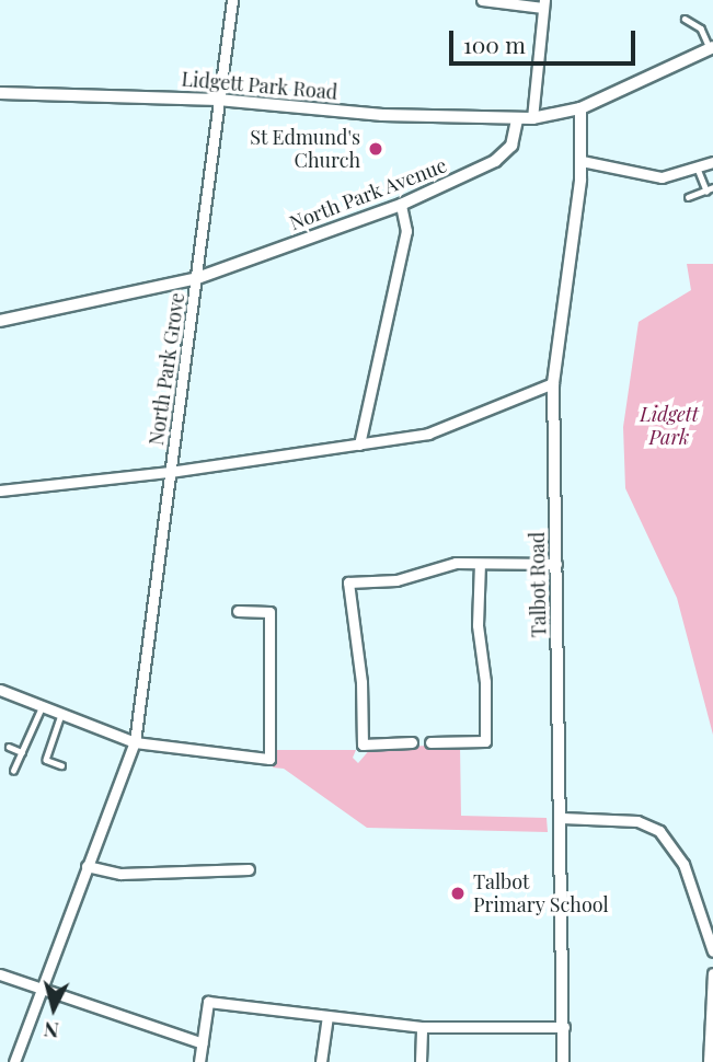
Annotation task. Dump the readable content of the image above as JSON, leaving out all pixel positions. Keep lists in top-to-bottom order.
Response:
{
  "streets": {
    "street": [
      "Lidgett Park Road",
      "North Park Avenue",
      "North Park Grove",
      "Talbot Road"
    ]
  },
  "crossings": [
    ["Lidgett Park Road", "North Park Avenue"],
    ["Lidgett Park Road", "North Park Grove"],
    ["North Park Avenue", "North Park Grove"]
  ],
  "parks": ["Lidgett Park"],
  "places": ["St Edmund's Church", "Talbot Primary School"],
  "scale_bar": "100 m",
  "north": "bottom"
}
